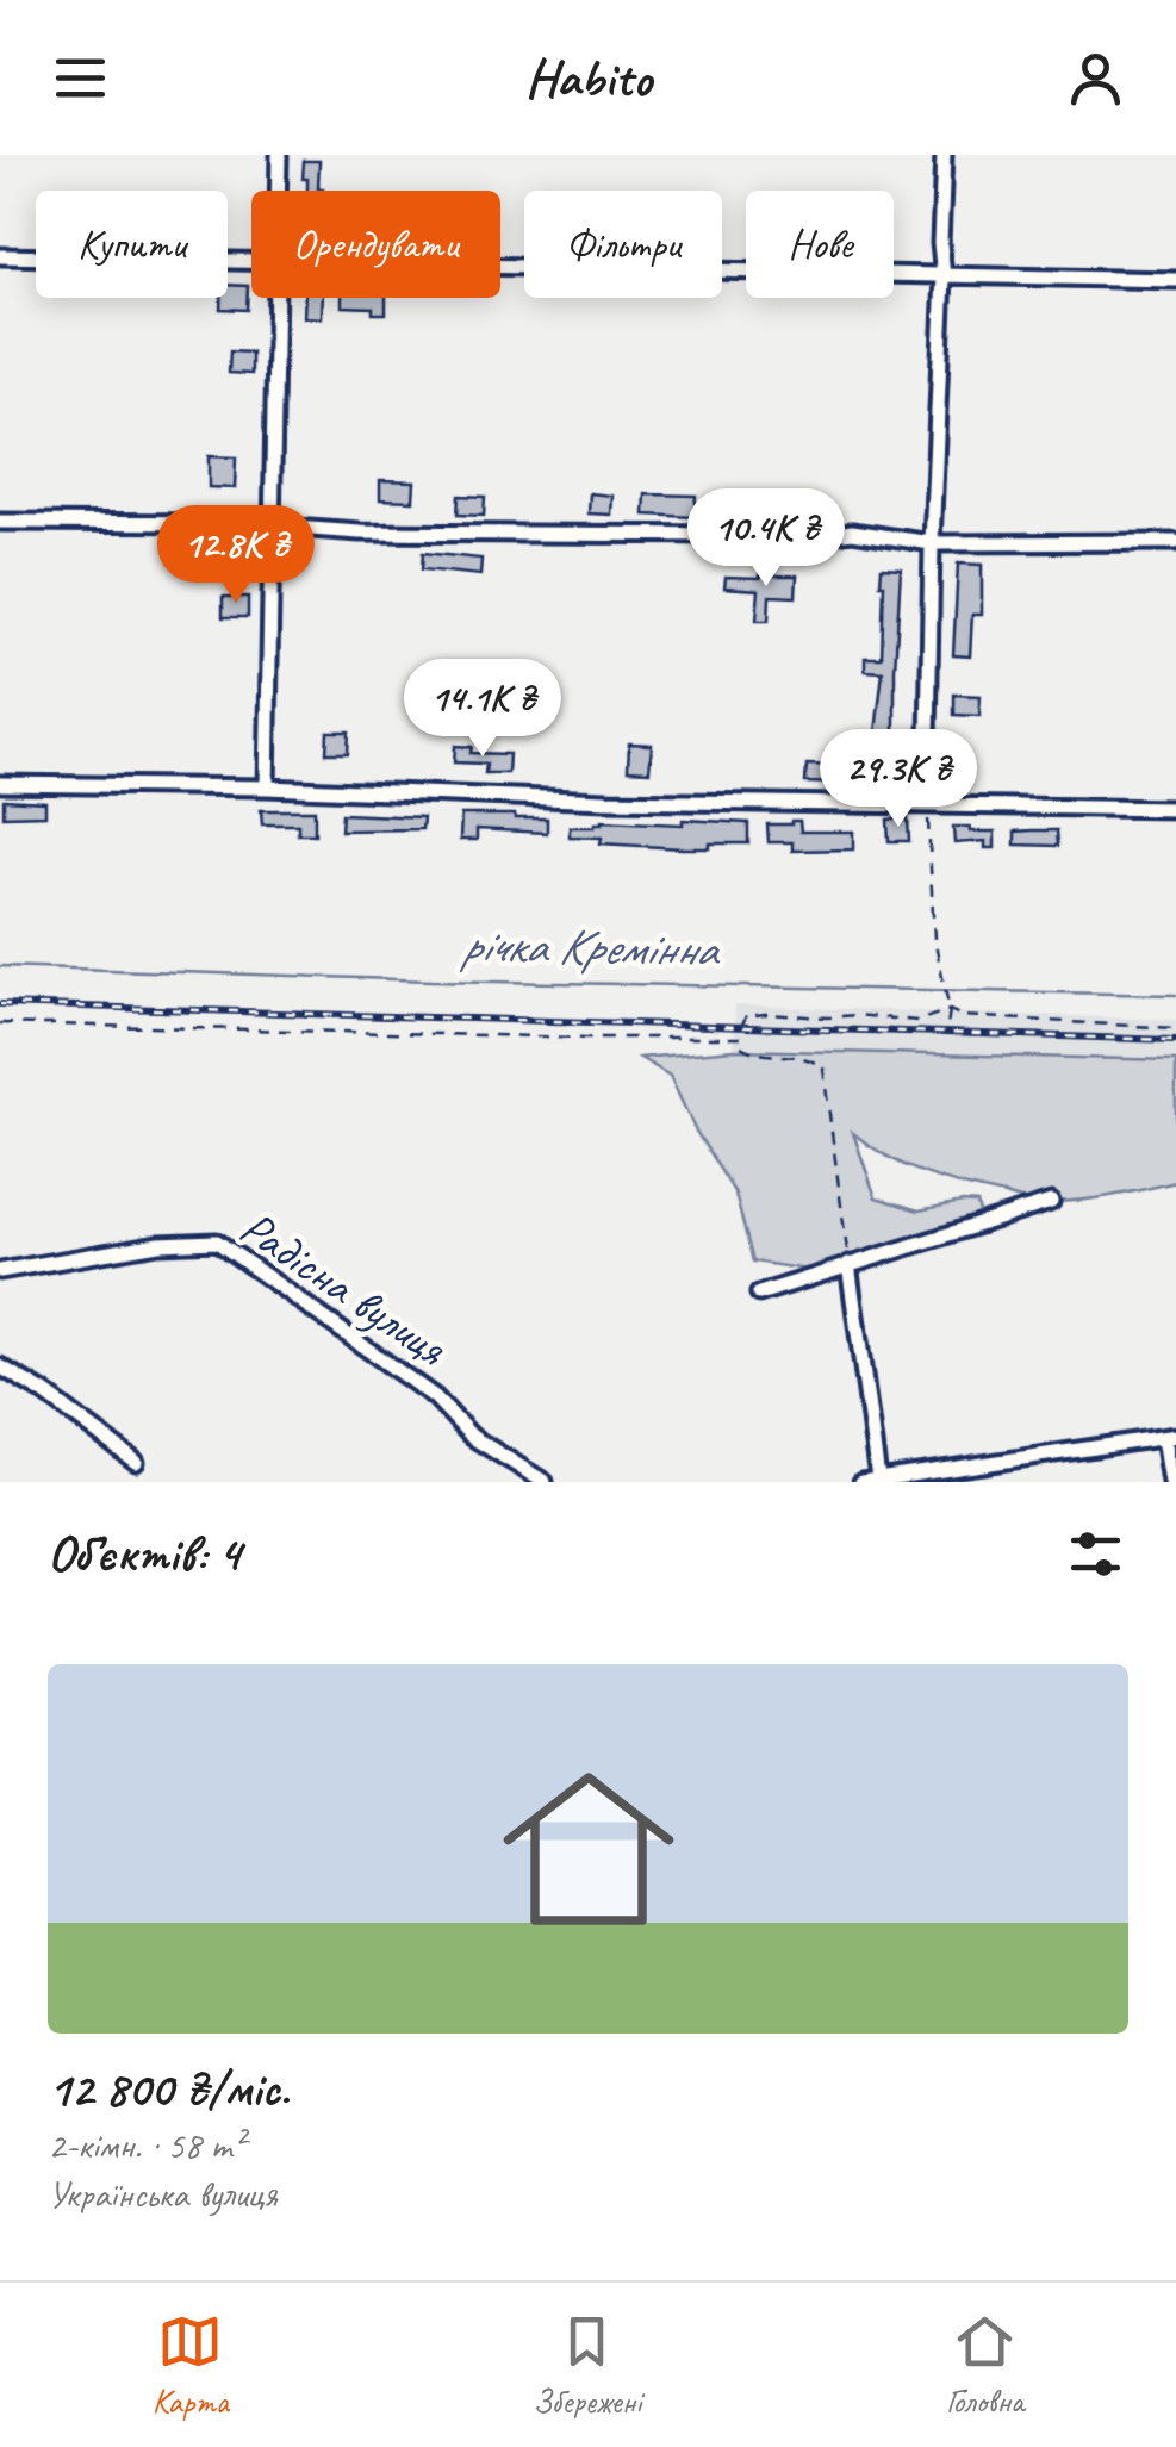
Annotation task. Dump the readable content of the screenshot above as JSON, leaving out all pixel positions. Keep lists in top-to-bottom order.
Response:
{
  "streets": {
    "street": ["Радісна вулиця"]
  },
  "water": ["річка Кремінна"],
  "page": {
    "header": "Habito",
    "chip": [
      "Купити",
      "Орендувати",
      "Фільтри",
      "Нове"
    ],
    "price": [
      "10.4K ₴",
      "12.8K ₴",
      "14.1K ₴",
      "29.3K ₴"
    ],
    "heading": "Об’єктів: 4",
    "list": [
      {
        "name": "12 800 ₴/міс.",
        "note": "2-кімн. · 58 m² · Українська вулиця"
      }
    ],
    "tabs": ["Карта", "Збережені", "Головна"]
  }
}
